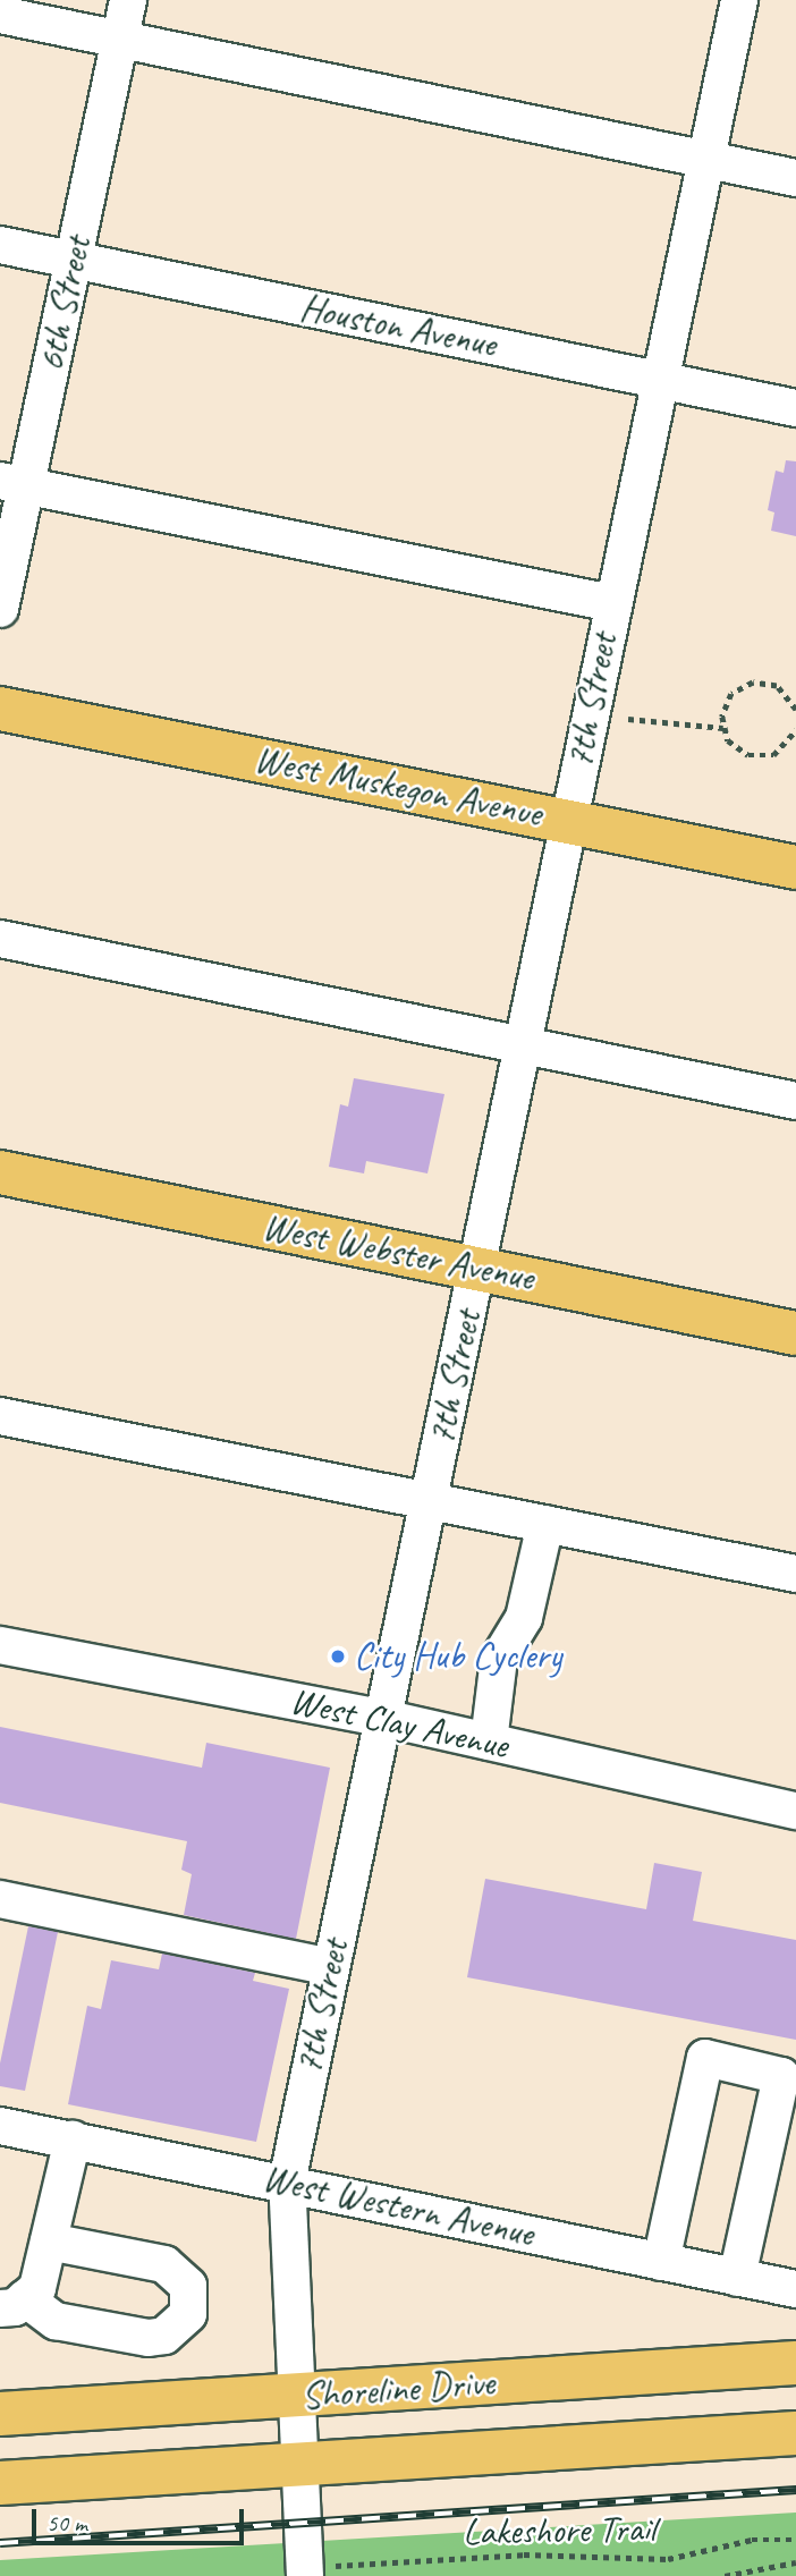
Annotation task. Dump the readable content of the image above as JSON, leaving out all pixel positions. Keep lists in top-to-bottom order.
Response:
{
  "streets": {
    "main road": ["West Muskegon Avenue", "West Webster Avenue", "Shoreline Drive"],
    "street": [
      "6th Street",
      "Houston Avenue",
      "7th Street",
      "West Clay Avenue",
      "West Western Avenue"
    ],
    "path": ["Lakeshore Trail"]
  },
  "crossings": [
    ["6th Street", "Houston Avenue"],
    ["Houston Avenue", "7th Street"],
    ["7th Street", "West Muskegon Avenue"],
    ["7th Street", "West Webster Avenue"],
    ["7th Street", "West Clay Avenue"],
    ["7th Street", "West Western Avenue"],
    ["7th Street", "Shoreline Drive"]
  ],
  "places": ["City Hub Cyclery"],
  "scale_bar": "50 m"
}
